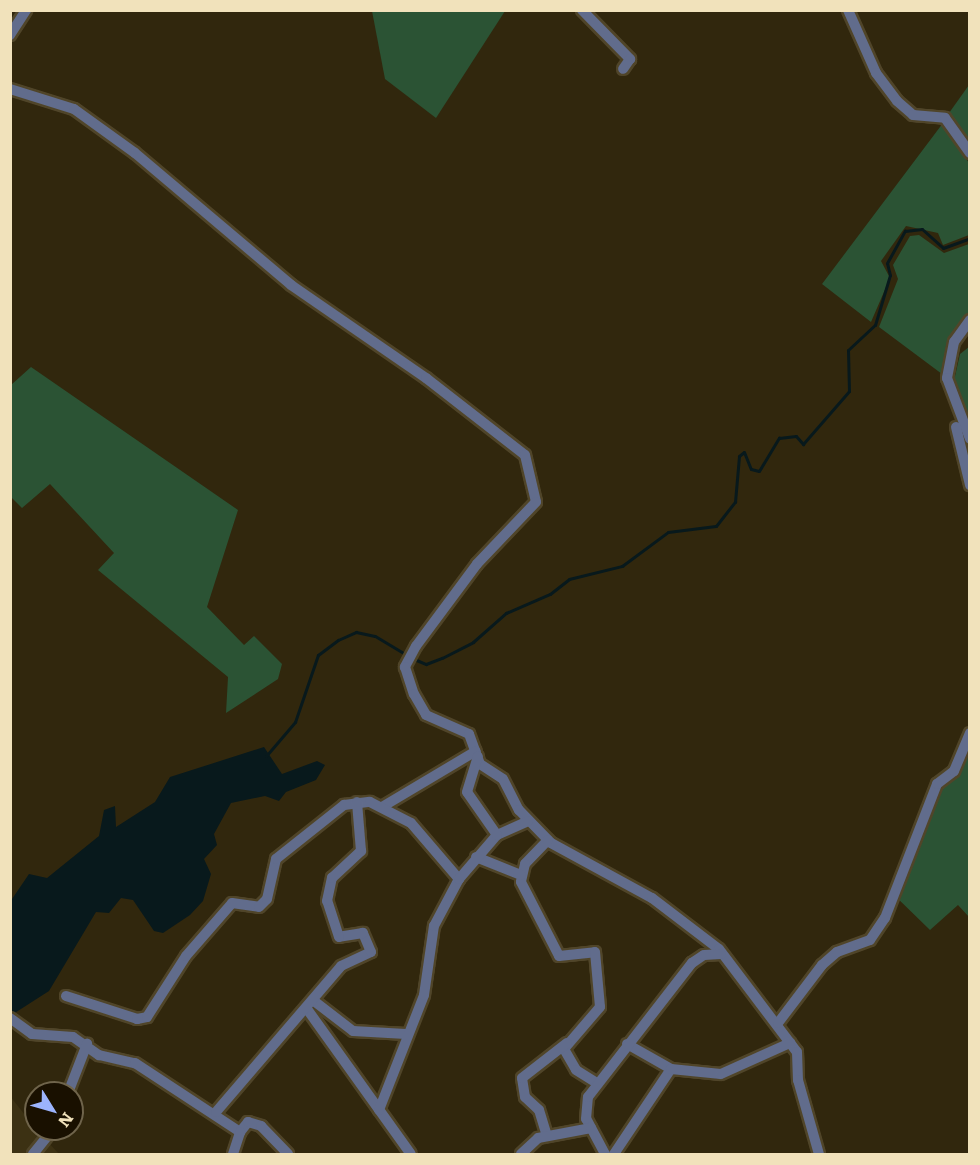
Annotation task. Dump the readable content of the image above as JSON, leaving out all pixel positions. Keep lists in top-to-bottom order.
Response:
{
  "north": "bottom right"
}
